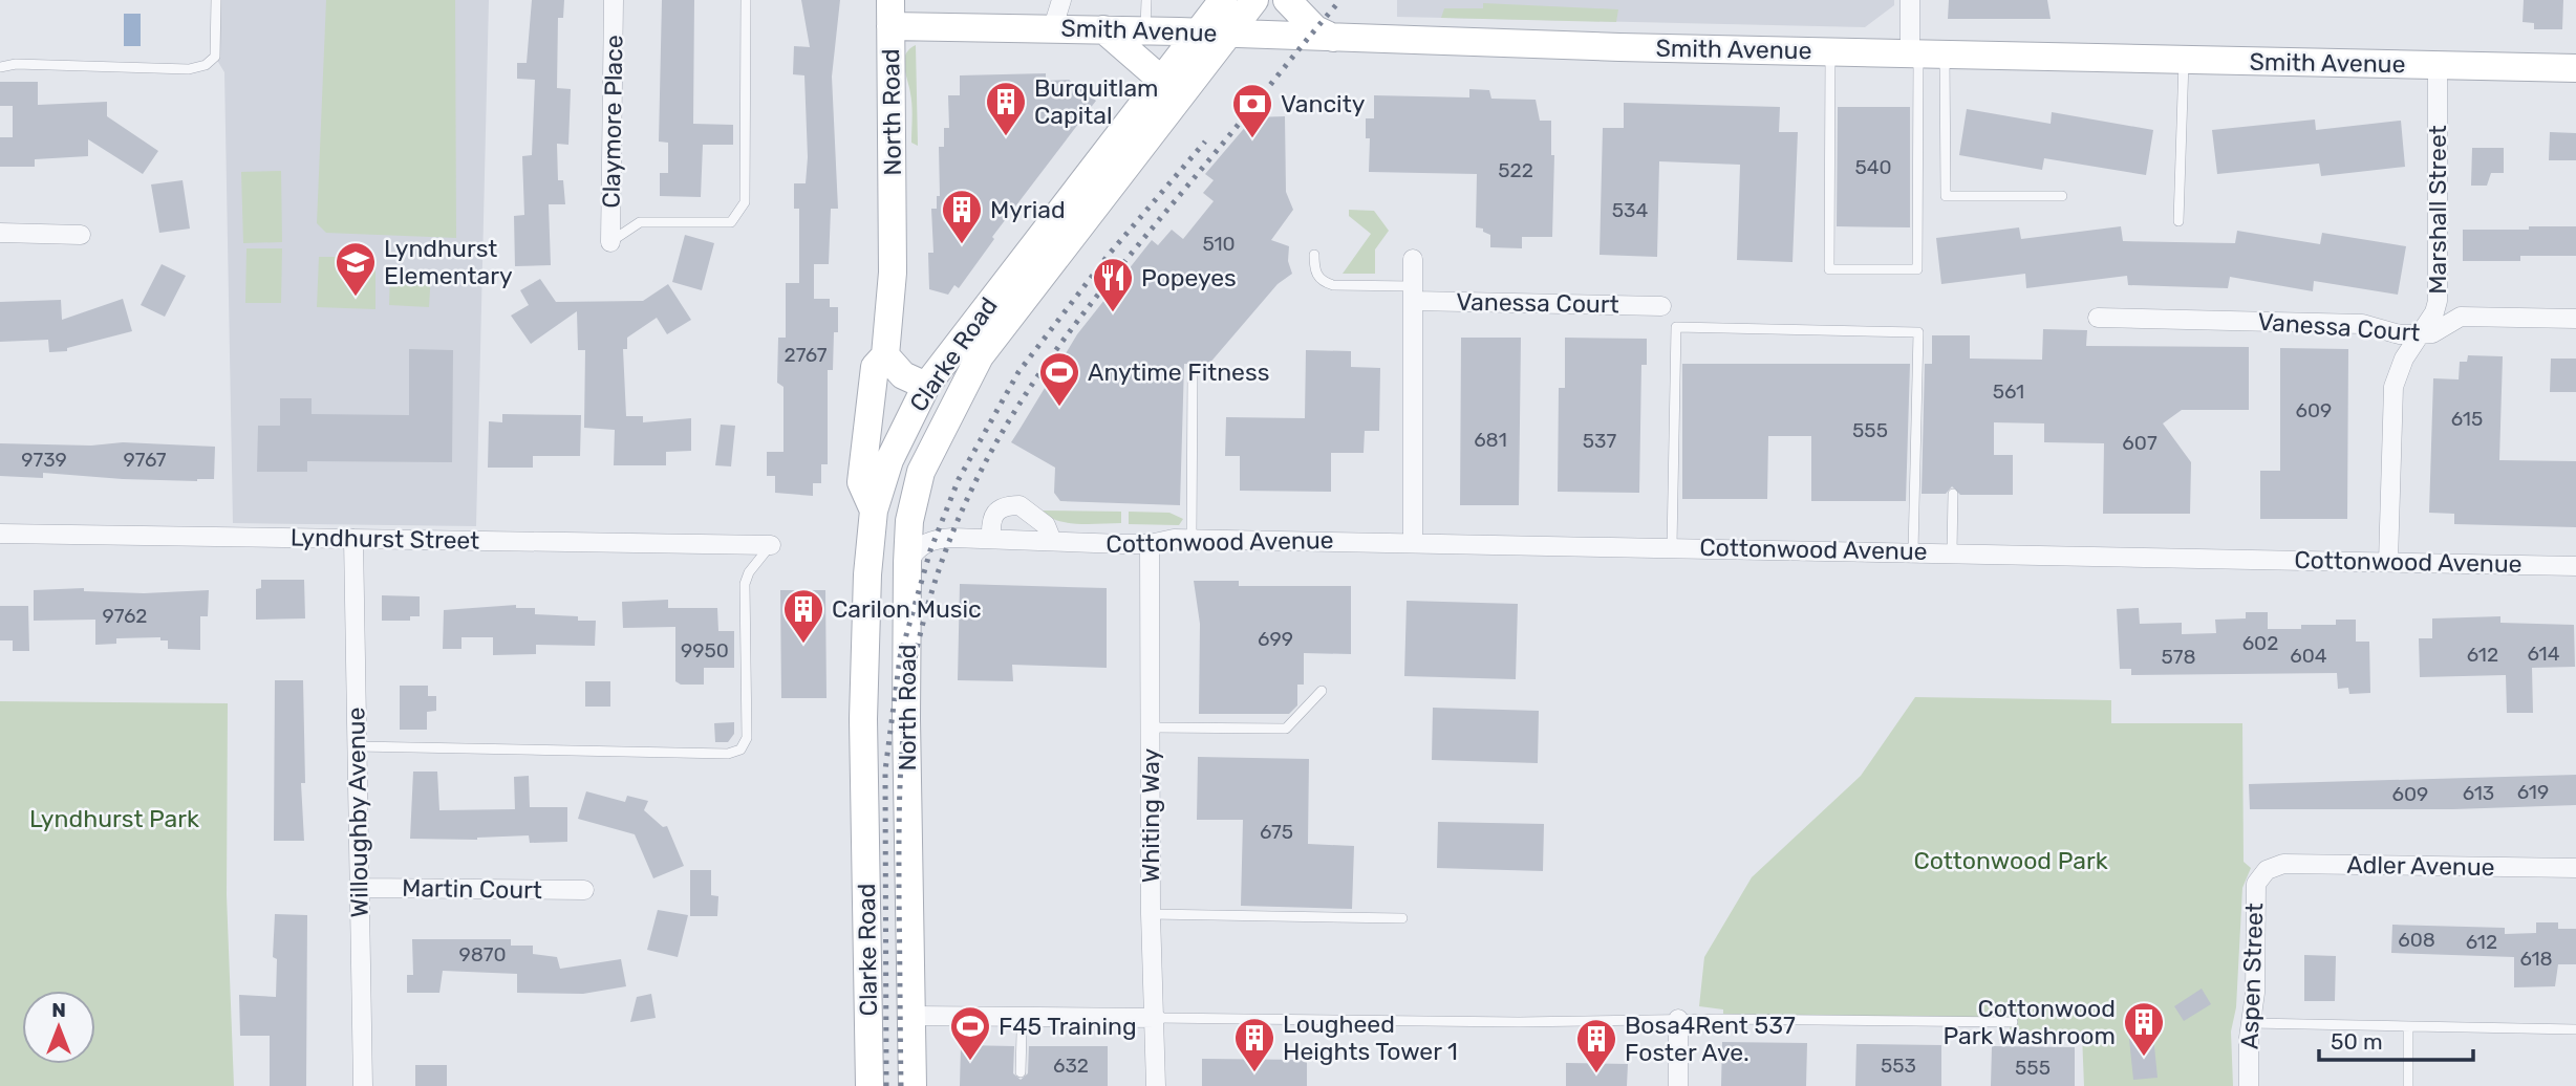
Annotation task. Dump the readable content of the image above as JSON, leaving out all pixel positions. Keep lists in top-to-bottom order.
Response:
{
  "streets": {
    "main road": ["Smith Avenue", "North Road", "Clarke Road"],
    "street": [
      "Claymore Place",
      "Marshall Street",
      "Vanessa Court",
      "Lyndhurst Street",
      "Cottonwood Avenue",
      "Willoughby Avenue",
      "Whiting Way",
      "Adler Avenue",
      "Martin Court",
      "Aspen Street"
    ]
  },
  "crossings": [
    ["Smith Avenue", "North Road"],
    ["Smith Avenue", "Marshall Street"],
    ["Smith Avenue", "Clarke Road"],
    ["North Road", "Clarke Road"],
    ["North Road", "Cottonwood Avenue"],
    ["Marshall Street", "Vanessa Court"],
    ["Marshall Street", "Cottonwood Avenue"],
    ["Lyndhurst Street", "Willoughby Avenue"],
    ["Cottonwood Avenue", "Whiting Way"],
    ["Willoughby Avenue", "Martin Court"],
    ["Adler Avenue", "Aspen Street"]
  ],
  "parks": ["Lyndhurst Park", "Cottonwood Park"],
  "places": {
    "building": [
      "Burquitlam Capital",
      "Myriad",
      "Carilon Music",
      "Cottonwood Park Washroom",
      "Lougheed Heights Tower 1",
      "Bosa4Rent 537 Foster Ave."
    ],
    "bank": ["Vancity"],
    "school or university": ["Lyndhurst Elementary"],
    "restaurant": ["Popeyes"],
    "sports": ["Anytime Fitness", "F45 Training"]
  },
  "house_numbers": [
    "540",
    "522",
    "534",
    "510",
    "2767",
    "561",
    "609",
    "615",
    "555",
    "681",
    "537",
    "607",
    "9739",
    "9767",
    "9762",
    "699",
    "602",
    "9950",
    "614",
    "612",
    "604",
    "578",
    "619",
    "613",
    "609",
    "675",
    "608",
    "612",
    "9870",
    "618",
    "632",
    "553",
    "555"
  ],
  "scale_bar": "50 m",
  "north": "top"
}
